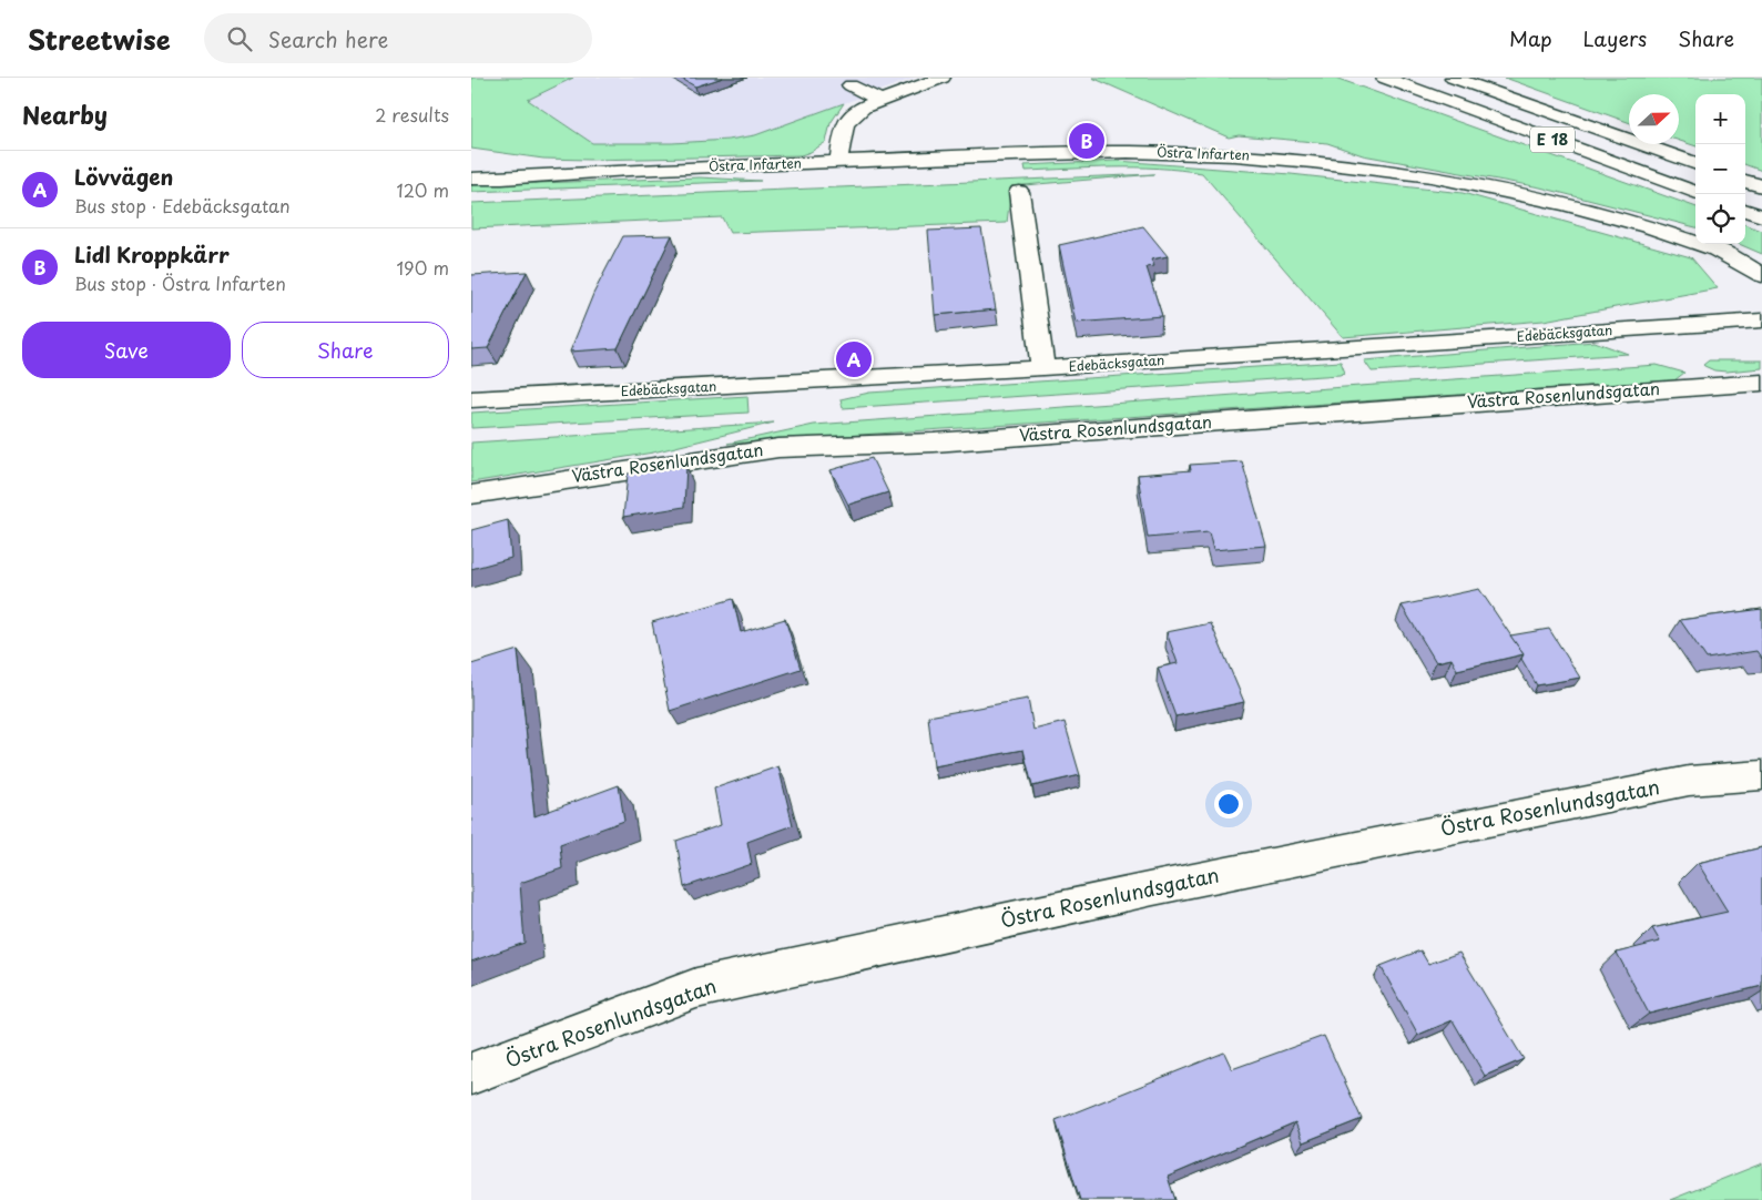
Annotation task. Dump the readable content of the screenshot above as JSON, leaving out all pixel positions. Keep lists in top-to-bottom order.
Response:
{
  "streets": {
    "main road": [
      "E 18",
      "Östra Infarten",
      "Edebäcksgatan",
      "Västra Rosenlundsgatan",
      "Östra Rosenlundsgatan"
    ]
  },
  "north": "right",
  "page": {
    "header": "Streetwise",
    "search": "Search here",
    "nav": ["Map", "Layers", "Share"],
    "heading": ["Nearby", "2 results"],
    "map_buttons": ["+", "−"],
    "pins": ["B", "A"],
    "list": [
      {
        "mark": "A",
        "name": "Lövvägen",
        "note": "Bus stop · Edebäcksgatan",
        "value": "120 m"
      },
      {
        "mark": "B",
        "name": "Lidl Kroppkärr",
        "note": "Bus stop · Östra Infarten",
        "value": "190 m"
      }
    ],
    "buttons": ["Save", "Share"]
  }
}
